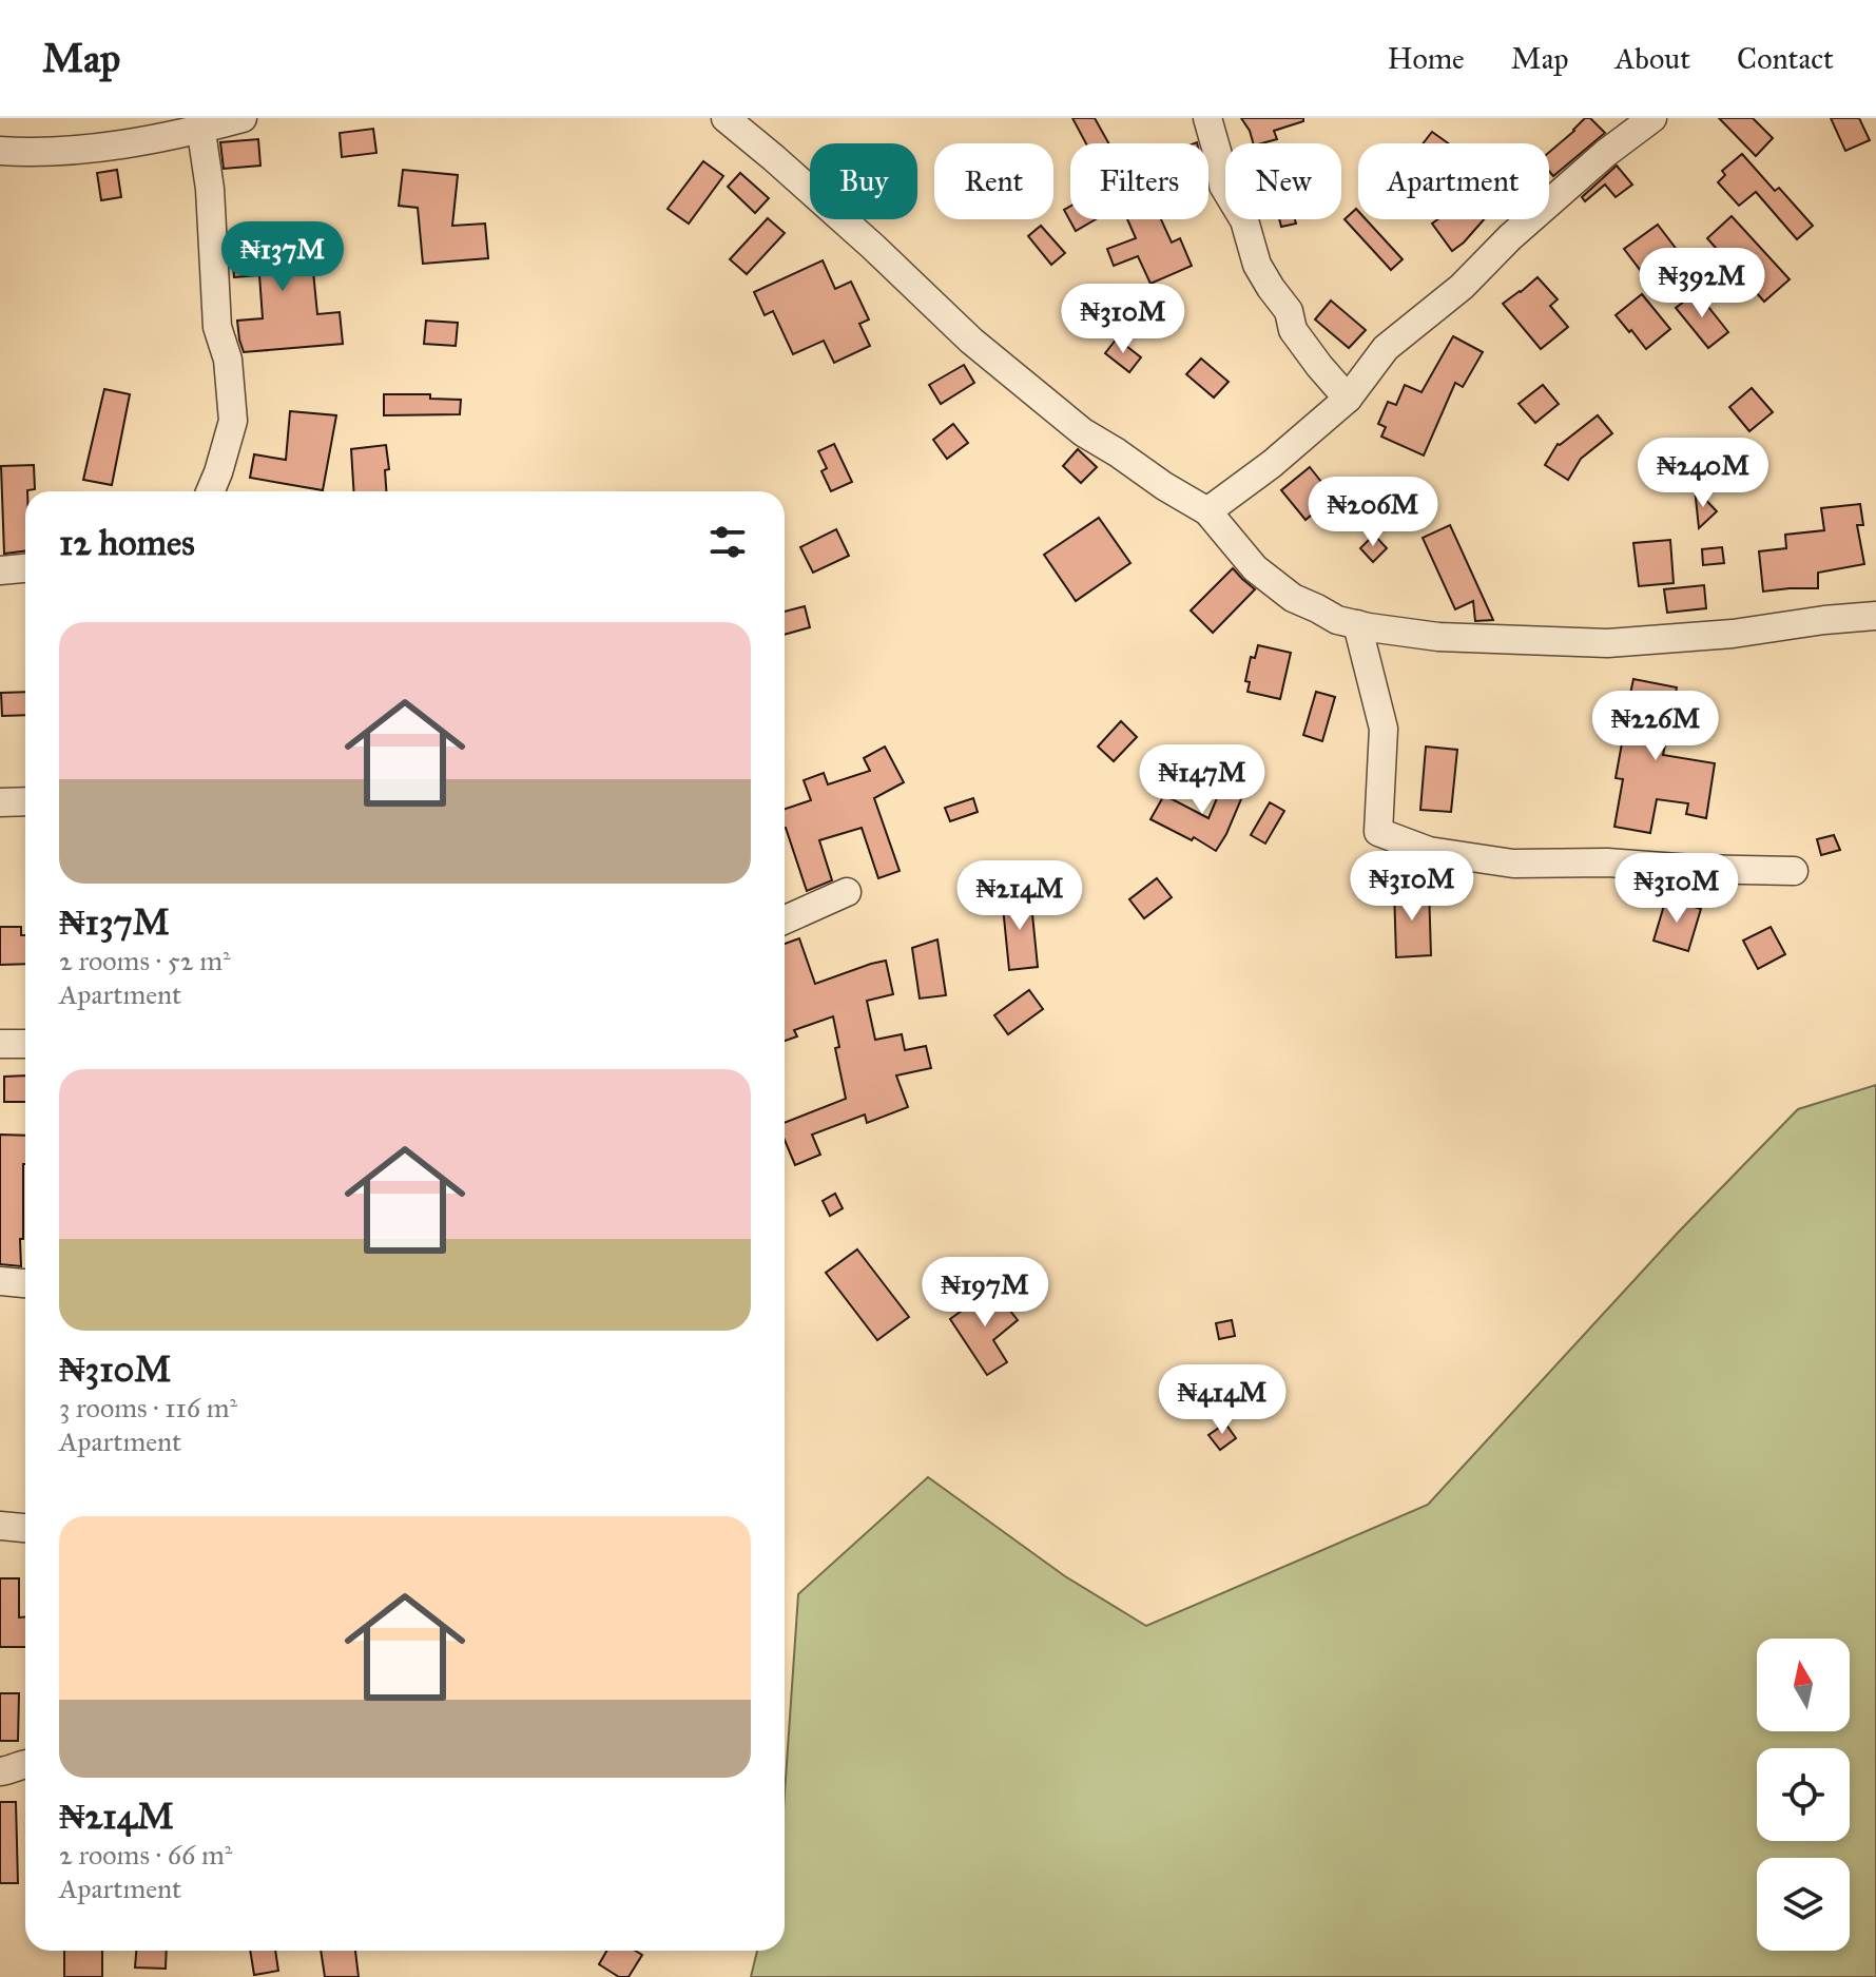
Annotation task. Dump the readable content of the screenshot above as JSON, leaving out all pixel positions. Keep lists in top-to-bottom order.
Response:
{
  "north": "top",
  "page": {
    "header": "Map",
    "nav": [
      "Home",
      "Map",
      "About",
      "Contact"
    ],
    "chip": [
      "Buy",
      "Rent",
      "Filters",
      "New",
      "Apartment"
    ],
    "price": [
      "₦137M",
      "₦392M",
      "₦310M",
      "₦240M",
      "₦206M",
      "₦226M",
      "₦147M",
      "₦310M",
      "₦310M",
      "₦214M",
      "₦197M",
      "₦414M"
    ],
    "heading": "12 homes",
    "list": [
      {
        "name": "₦137M",
        "note": "2 rooms · 52 m² · Apartment"
      },
      {
        "name": "₦310M",
        "note": "3 rooms · 116 m² · Apartment"
      },
      {
        "name": "₦214M",
        "note": "2 rooms · 66 m² · Apartment"
      }
    ]
  }
}
